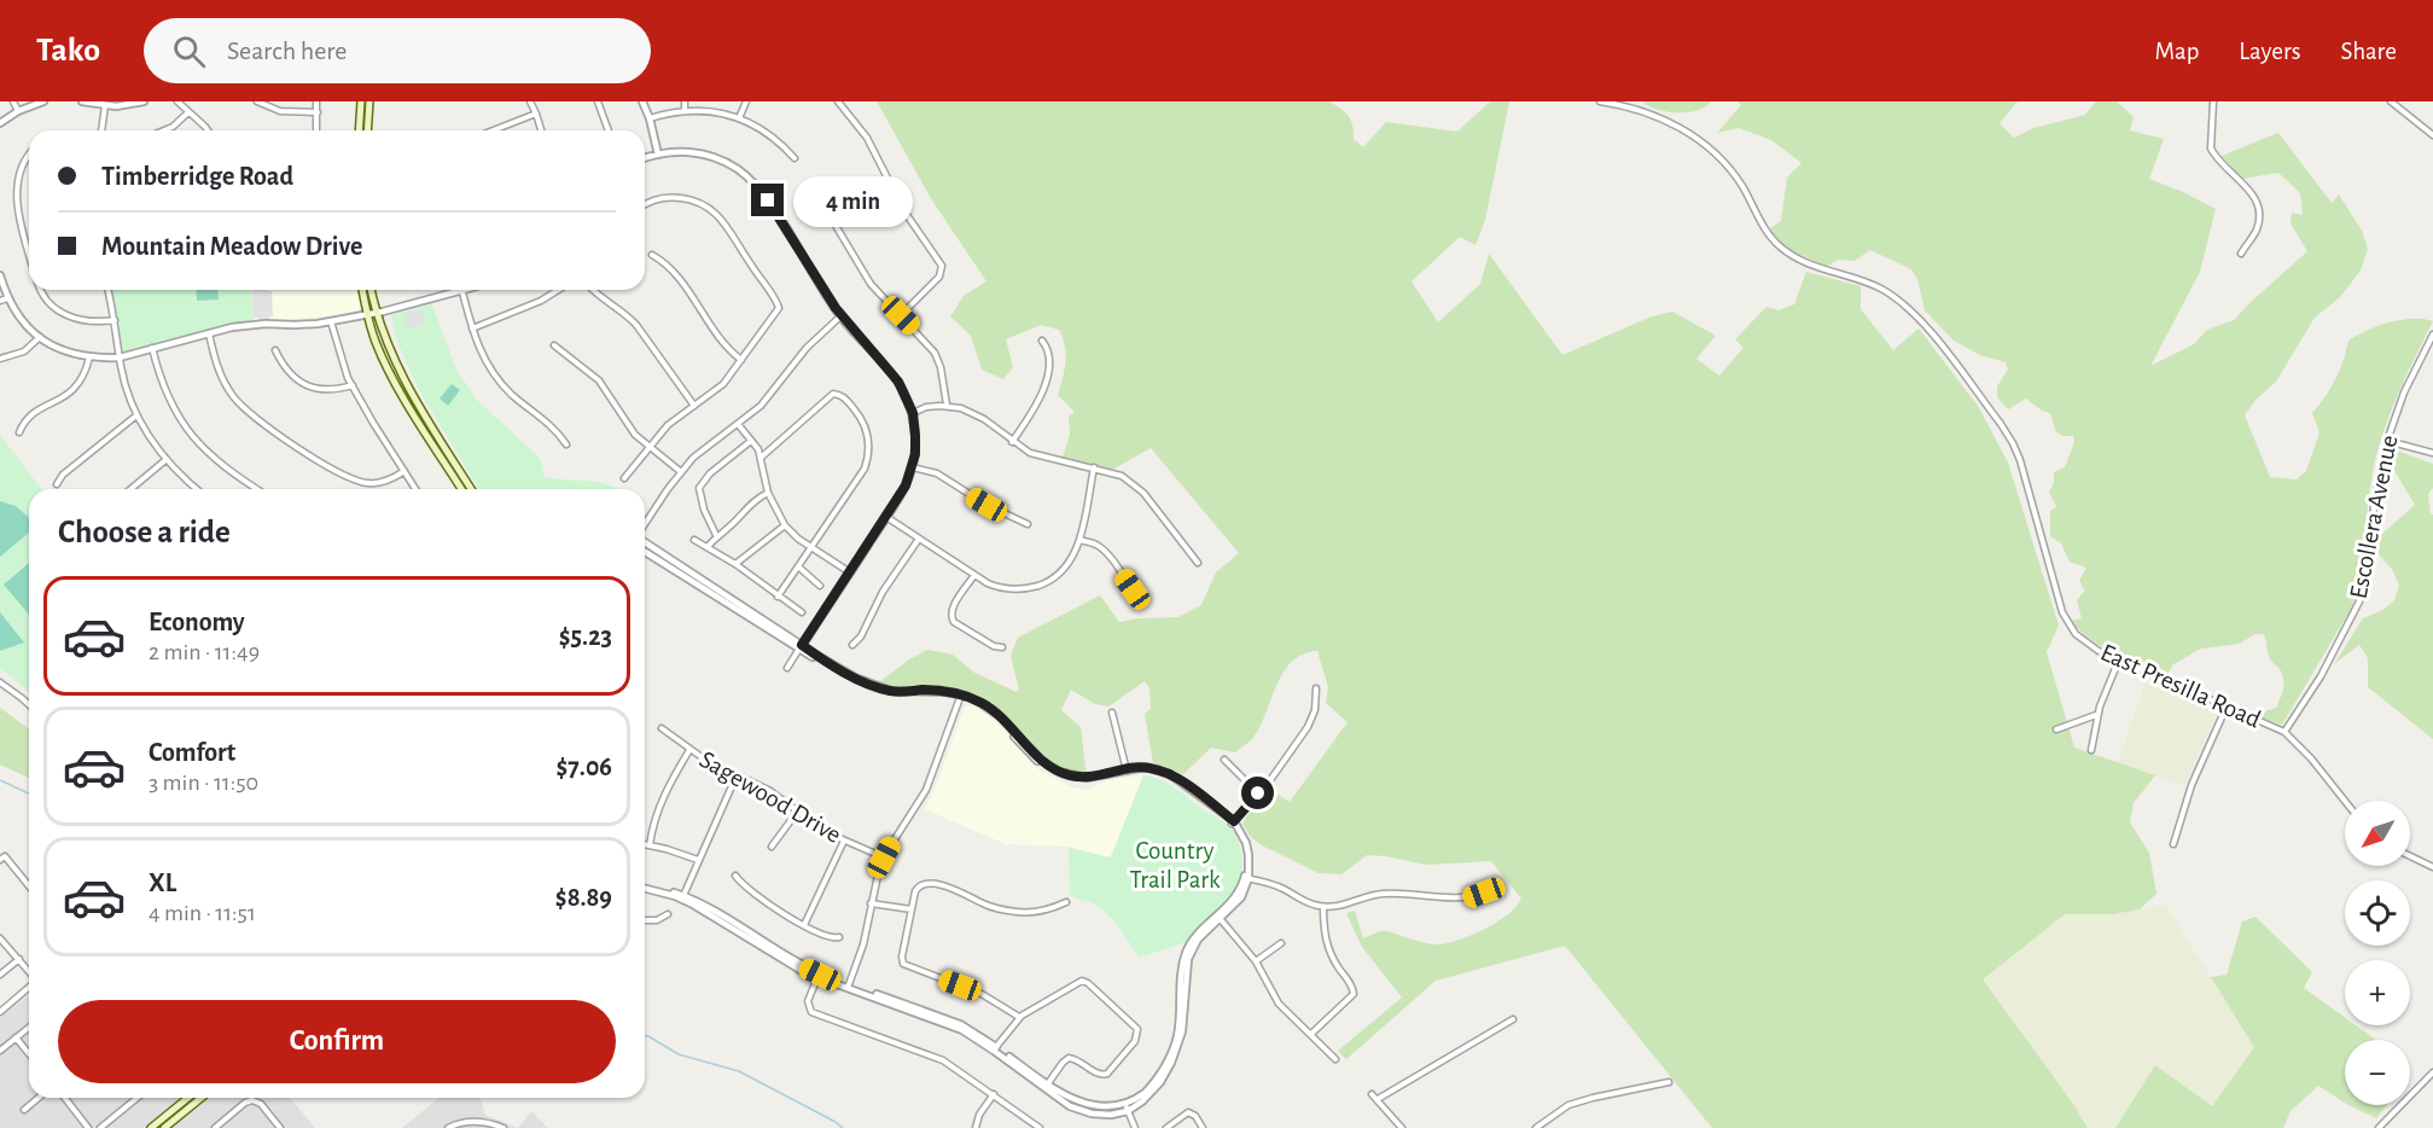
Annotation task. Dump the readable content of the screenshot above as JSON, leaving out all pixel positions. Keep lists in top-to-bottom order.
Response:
{
  "streets": {
    "street": ["Escollera Avenue", "East Presilla Road", "Sagewood Drive"]
  },
  "crossings": [
    ["Escollera Avenue", "East Presilla Road"]
  ],
  "parks": ["Country Trail Park"],
  "north": "bottom left",
  "page": {
    "header": "Tako",
    "search": "Search here",
    "nav": ["Map", "Layers", "Share"],
    "banner": ["Timberridge Road", "Mountain Meadow Drive"],
    "bubble": "4 min",
    "heading": "Choose a ride",
    "list": [
      {
        "name": "Economy",
        "note": "2 min · 11:49",
        "value": "$5.23"
      },
      {
        "name": "Comfort",
        "note": "3 min · 11:50",
        "value": "$7.06"
      },
      {
        "name": "XL",
        "note": "4 min · 11:51",
        "value": "$8.89"
      }
    ],
    "map_buttons": ["+", "−"],
    "buttons": "Confirm"
  }
}
